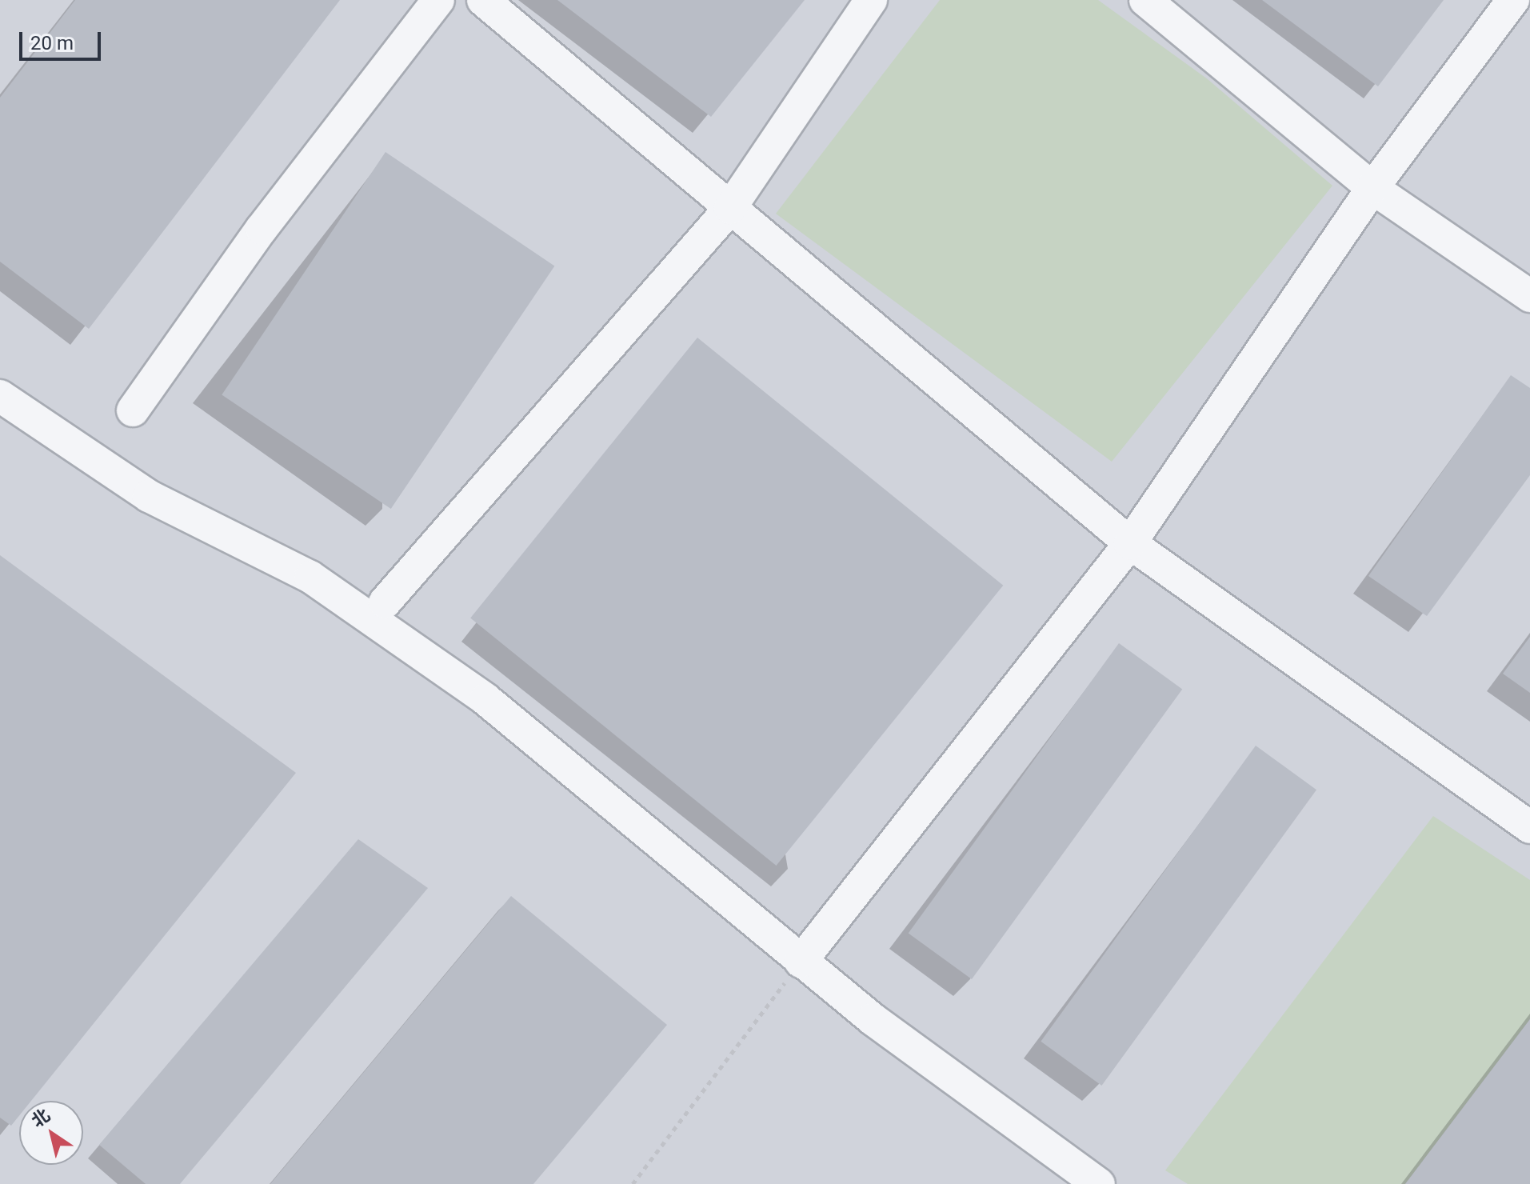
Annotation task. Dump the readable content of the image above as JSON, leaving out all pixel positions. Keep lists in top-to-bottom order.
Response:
{
  "scale_bar": "20 m",
  "north": "top left"
}
